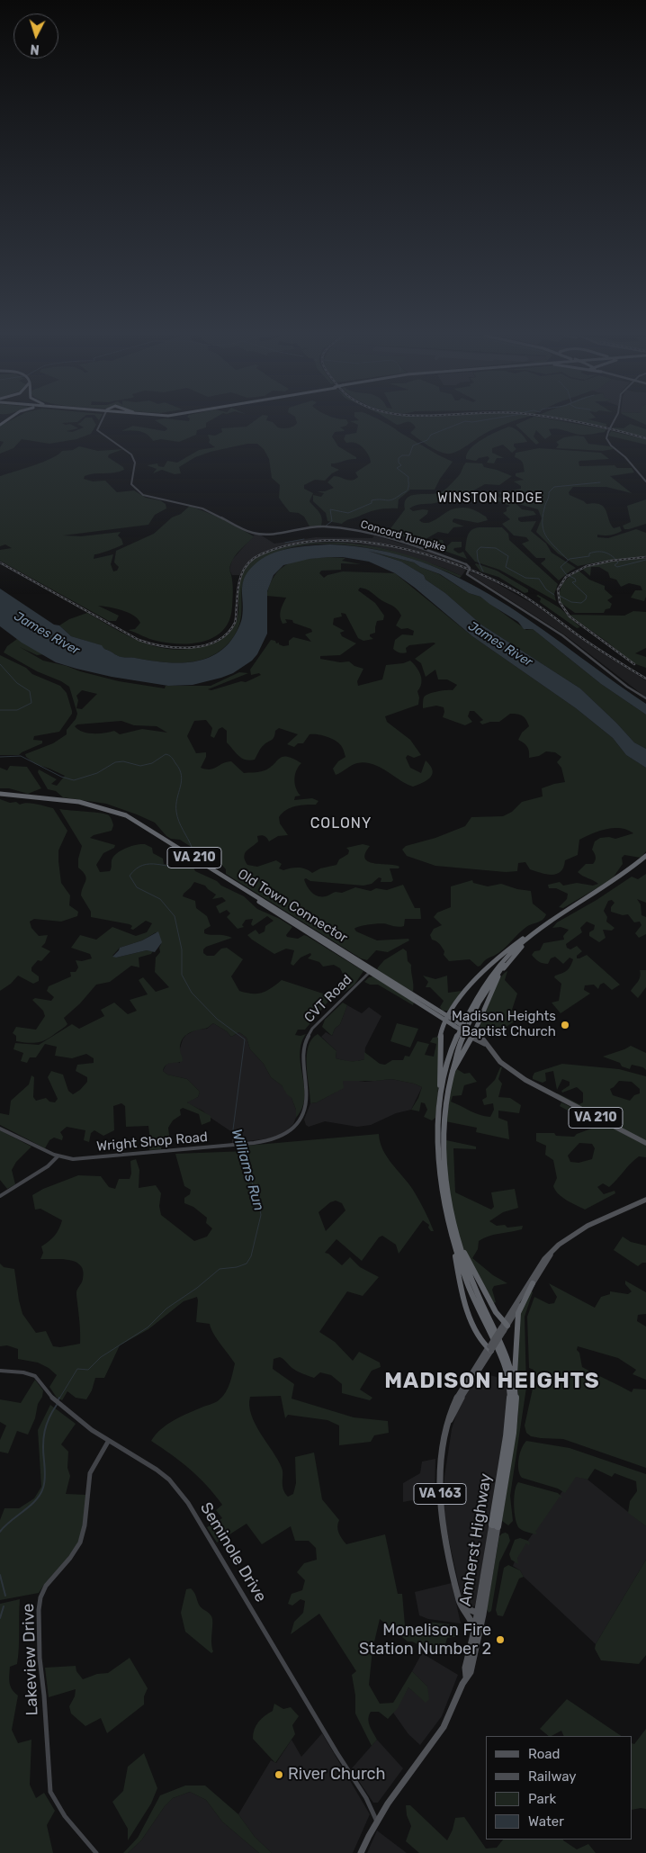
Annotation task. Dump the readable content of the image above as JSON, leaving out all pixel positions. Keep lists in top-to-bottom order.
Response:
{
  "streets": {
    "highway": ["VA 210", "Old Town Connector", "Amherst Highway"],
    "main road": ["VA 163"],
    "street": [
      "Concord Turnpike",
      "CVT Road",
      "Wright Shop Road",
      "Seminole Drive",
      "Lakeview Drive"
    ]
  },
  "crossings": [
    ["Old Town Connector", "CVT Road"],
    ["CVT Road", "Wright Shop Road"],
    ["Seminole Drive", "Lakeview Drive"]
  ],
  "districts": ["WINSTON RIDGE", "COLONY", "MADISON HEIGHTS"],
  "water": ["James River", "Williams Run"],
  "places": ["Madison Heights Baptist Church", "Monelison Fire Station Number 2", "River Church"],
  "legend": [
    "Road",
    "Railway",
    "Park",
    "Water"
  ],
  "north": "bottom"
}
